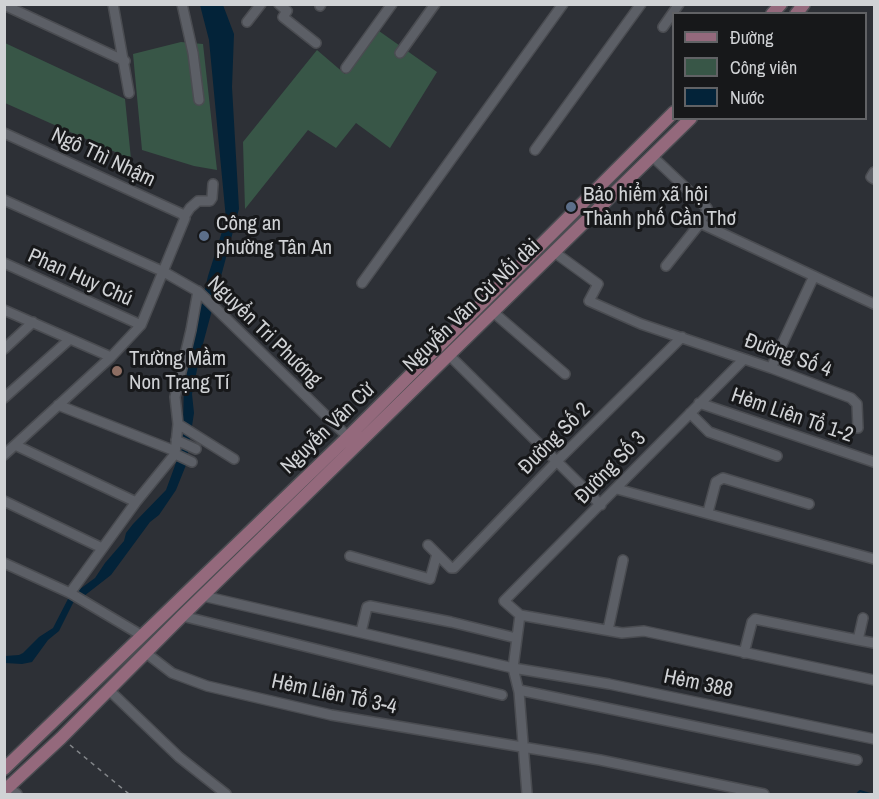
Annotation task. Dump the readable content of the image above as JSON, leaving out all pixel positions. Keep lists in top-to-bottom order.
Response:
{
  "streets": {
    "main road": ["Nguyễn Văn Cừ Nối dài", "Nguyễn Văn Cừ"],
    "street": [
      "Ngô Thì Nhậm",
      "Phan Huy Chú",
      "Nguyển Tri Phương",
      "Đường Số 4",
      "Hẻm Liên Tổ 1-2",
      "Đường Số 2",
      "Đường Số 3",
      "Hẻm 388",
      "Hẻm Liên Tổ 3-4"
    ]
  },
  "crossings": [
    ["Nguyễn Văn Cừ Nối dài", "Nguyển Tri Phương"],
    ["Nguyễn Văn Cừ Nối dài", "Nguyễn Văn Cừ"],
    ["Nguyễn Văn Cừ Nối dài", "Hẻm 388"],
    ["Nguyển Tri Phương", "Nguyễn Văn Cừ"],
    ["Đường Số 4", "Đường Số 2"],
    ["Đường Số 4", "Đường Số 3"],
    ["Hẻm Liên Tổ 1-2", "Đường Số 3"],
    ["Đường Số 3", "Hẻm 388"]
  ],
  "places": ["Bảo hiểm xã hội Thành phố Cần Thơ", "Công an phường Tân An", "Trường Mầm Non Trạng Tí"],
  "legend": ["Đường", "Công viên", "Nước"]
}
